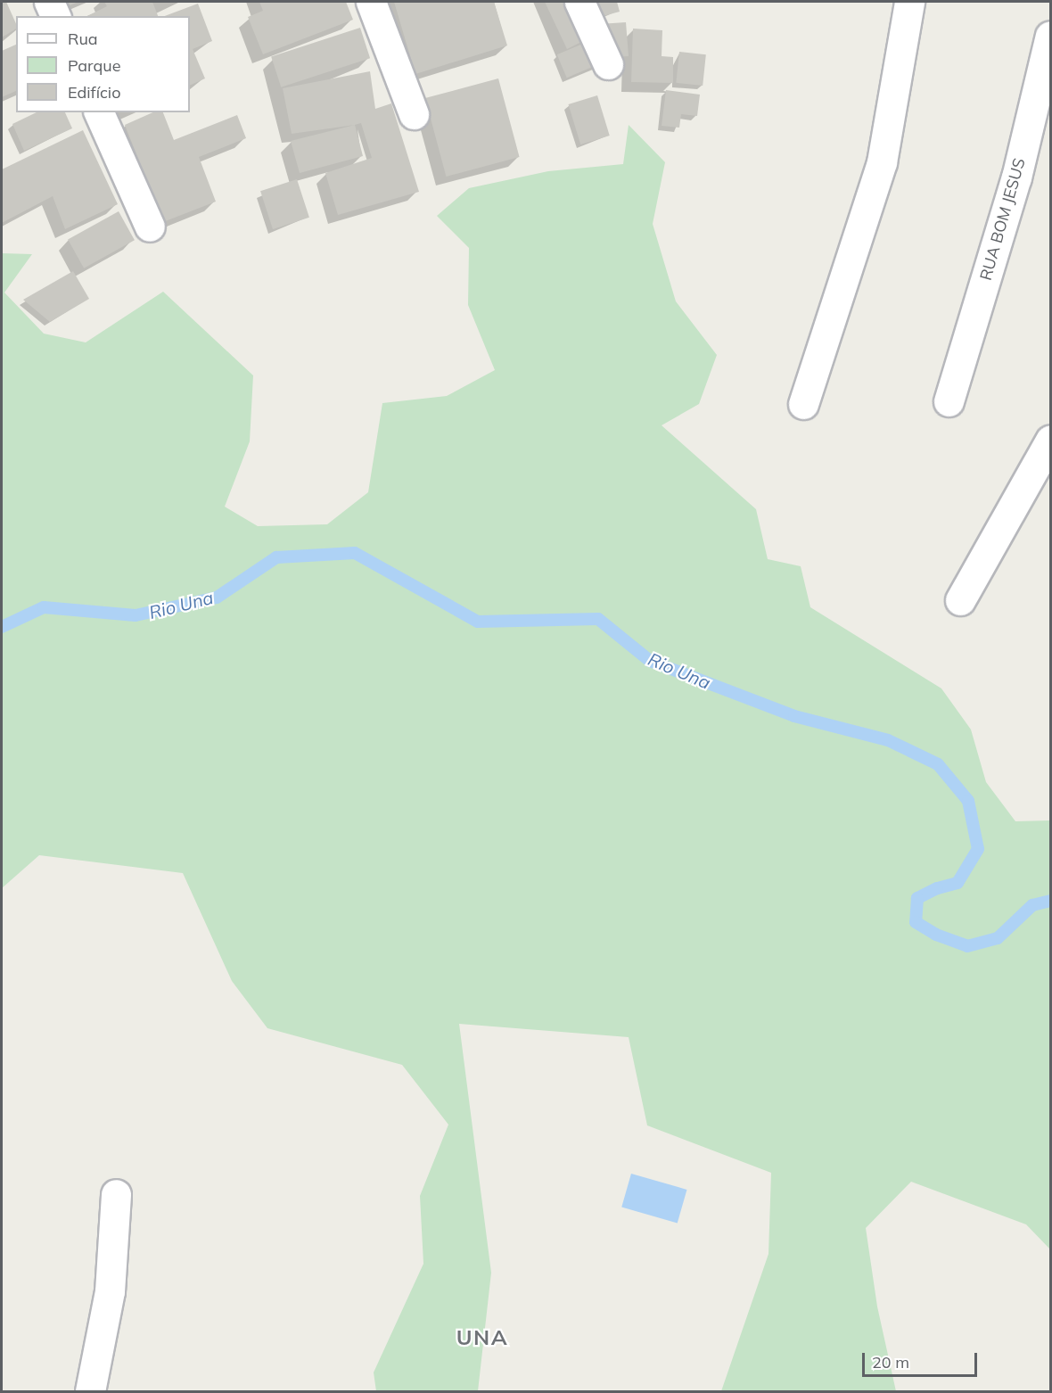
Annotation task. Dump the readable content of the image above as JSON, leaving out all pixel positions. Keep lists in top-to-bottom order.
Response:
{
  "streets": {
    "street": ["RUA BOM JESUS"]
  },
  "districts": ["UNA"],
  "water": ["Rio Una"],
  "legend": ["Rua", "Parque", "Edifício"],
  "scale_bar": "20 m"
}
